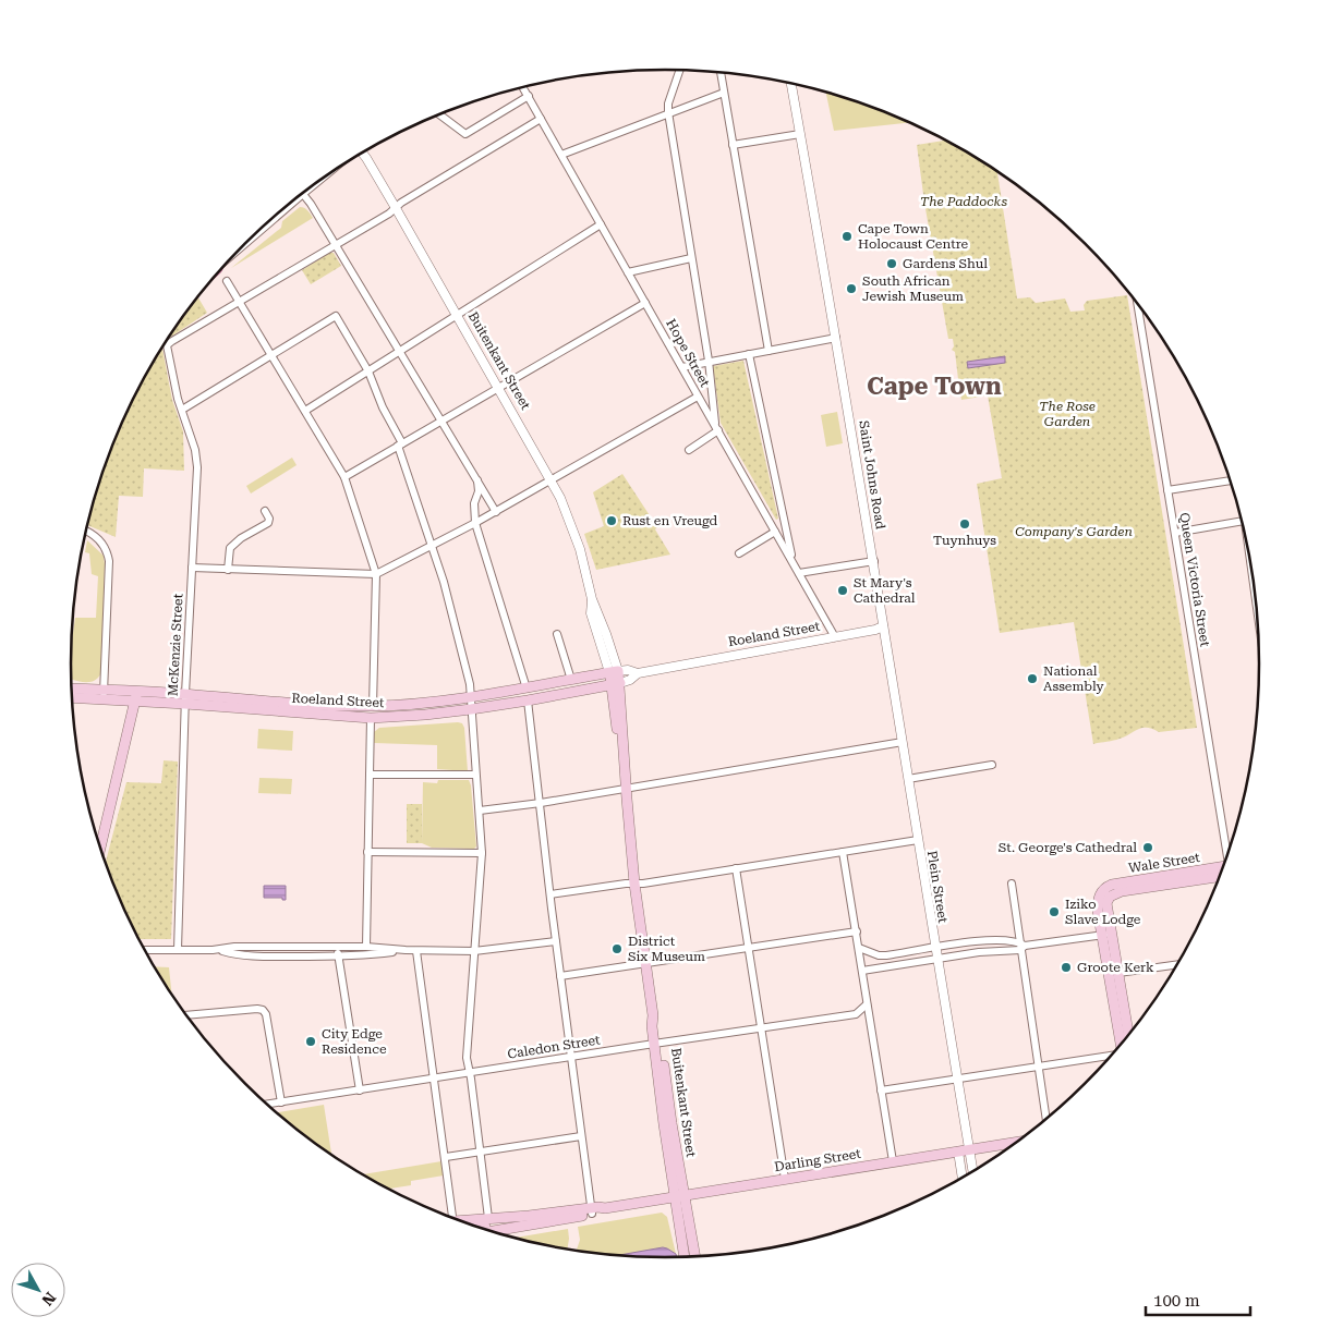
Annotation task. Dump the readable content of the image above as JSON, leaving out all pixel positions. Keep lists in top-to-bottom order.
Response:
{
  "streets": {
    "main road": [
      "Buitenkant Street",
      "Roeland Street",
      "Wale Street",
      "Darling Street"
    ],
    "street": [
      "Hope Street",
      "Saint Johns Road",
      "Queen Victoria Street",
      "McKenzie Street",
      "Plein Street",
      "Caledon Street"
    ]
  },
  "crossings": [
    ["Hope Street", "Roeland Street"],
    ["Buitenkant Street", "Roeland Street"],
    ["Buitenkant Street", "Caledon Street"],
    ["Buitenkant Street", "Darling Street"],
    ["Saint Johns Road", "Roeland Street"],
    ["Saint Johns Road", "Plein Street"],
    ["Roeland Street", "McKenzie Street"],
    ["Roeland Street", "Plein Street"],
    ["Plein Street", "Darling Street"]
  ],
  "districts": ["Cape Town"],
  "parks": ["The Paddocks", "The Rose Garden", "Company's Garden"],
  "places": [
    "Cape Town Holocaust Centre",
    "Gardens Shul",
    "South African Jewish Museum",
    "Rust en Vreugd",
    "Tuynhuys",
    "St Mary's Cathedral",
    "National Assembly",
    "St. George's Cathedral",
    "Iziko Slave Lodge",
    "District Six Museum",
    "Groote Kerk",
    "City Edge Residence"
  ],
  "scale_bar": "100 m",
  "north": "bottom right"
}
